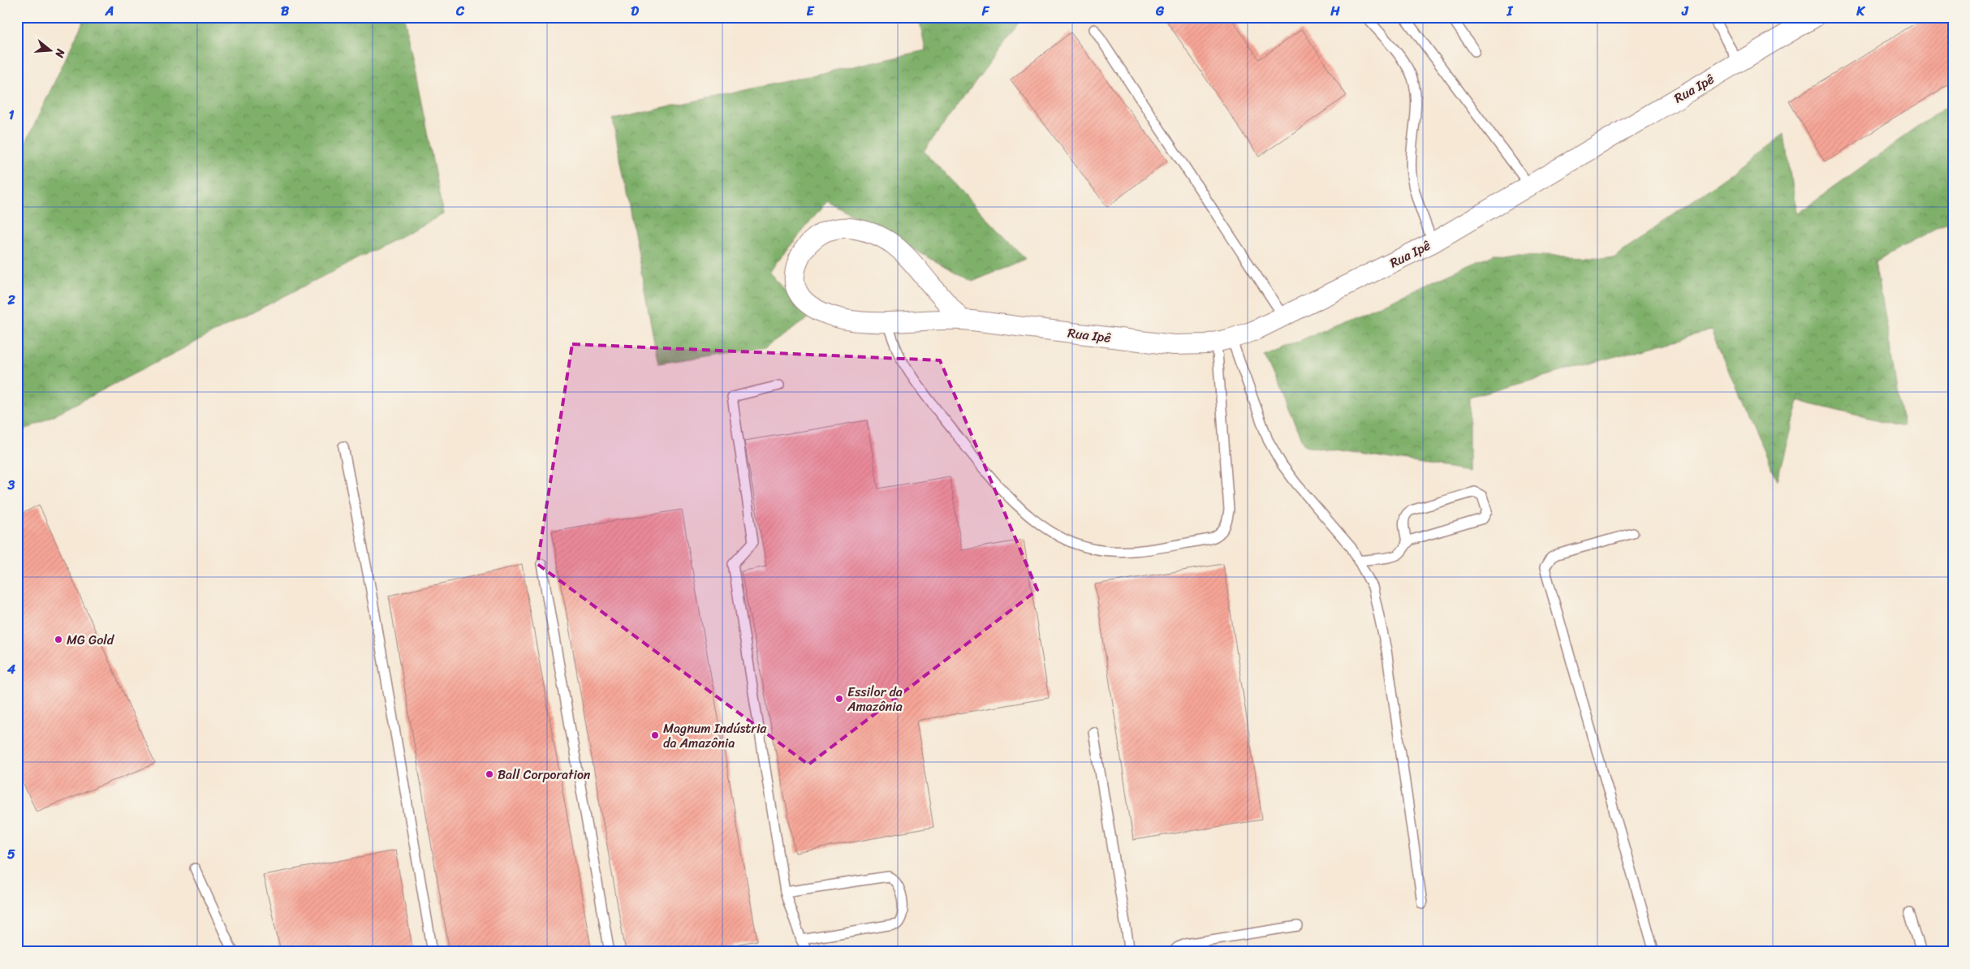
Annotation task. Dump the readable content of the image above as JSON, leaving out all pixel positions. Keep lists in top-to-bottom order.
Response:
{
  "streets": {
    "street": ["Rua Ipê"]
  },
  "places": [
    "MG Gold",
    "Essilor da Amazônia",
    "Magnum Indústria da Amazônia",
    "Ball Corporation"
  ],
  "north": "right",
  "grid": {
    "columns": [
      "A",
      "B",
      "C",
      "D",
      "E",
      "F",
      "G",
      "H",
      "I",
      "J",
      "K"
    ],
    "rows": [
      "1",
      "2",
      "3",
      "4",
      "5"
    ]
  }
}
